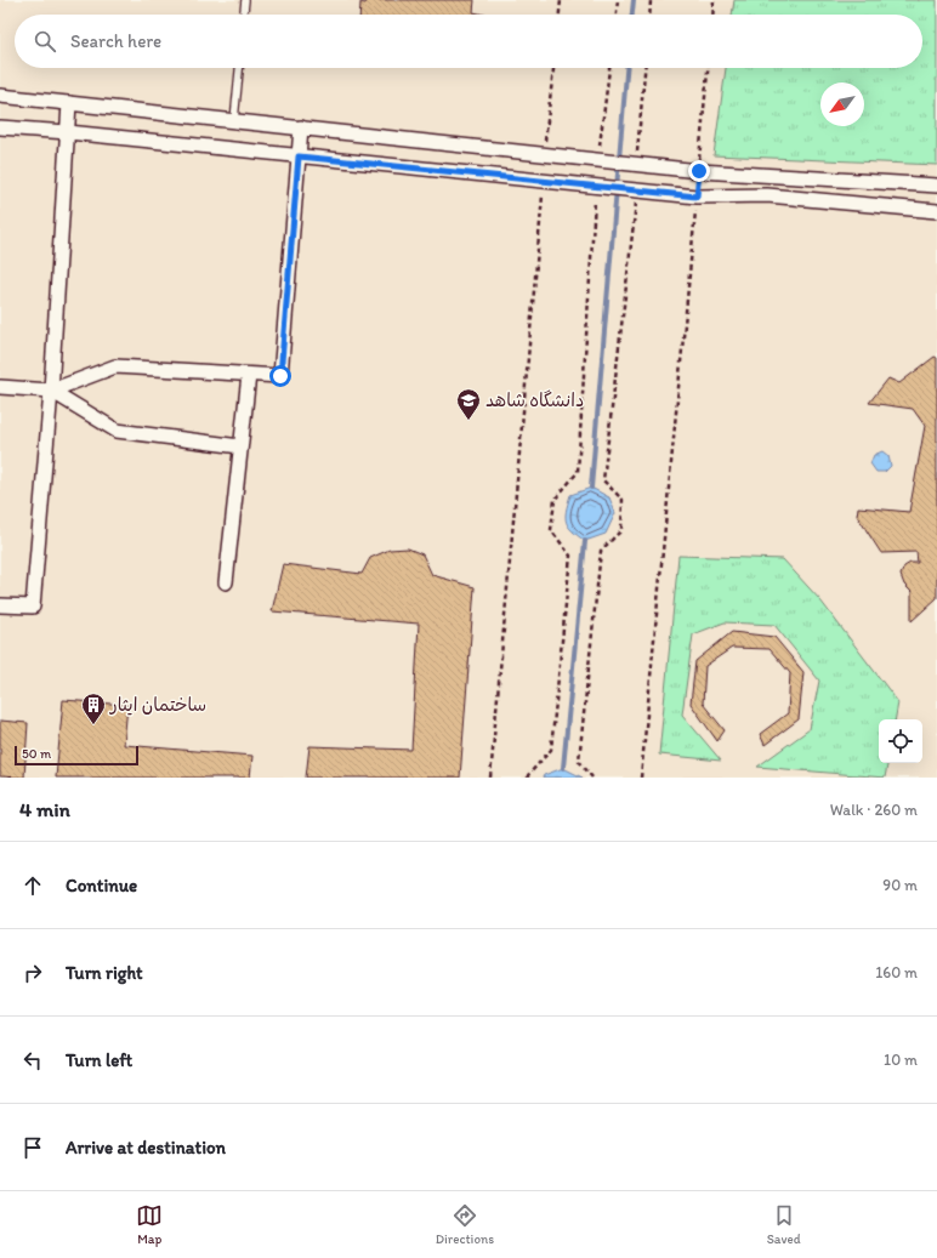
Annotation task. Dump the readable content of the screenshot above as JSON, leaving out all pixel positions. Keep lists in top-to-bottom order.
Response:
{
  "places": {
    "school or university": ["دانشگاه شاهد"],
    "building": ["ساختمان ایثار"]
  },
  "scale_bar": "50 m",
  "north": "bottom left",
  "page": {
    "search": "Search here",
    "scale": "50 m",
    "heading": ["4 min", "Walk · 260 m"],
    "list": [
      ["Continue", "90 m"],
      ["Turn right", "160 m"],
      ["Turn left", "10 m"],
      "Arrive at destination"
    ],
    "nav": ["Map", "Directions", "Saved"]
  }
}
